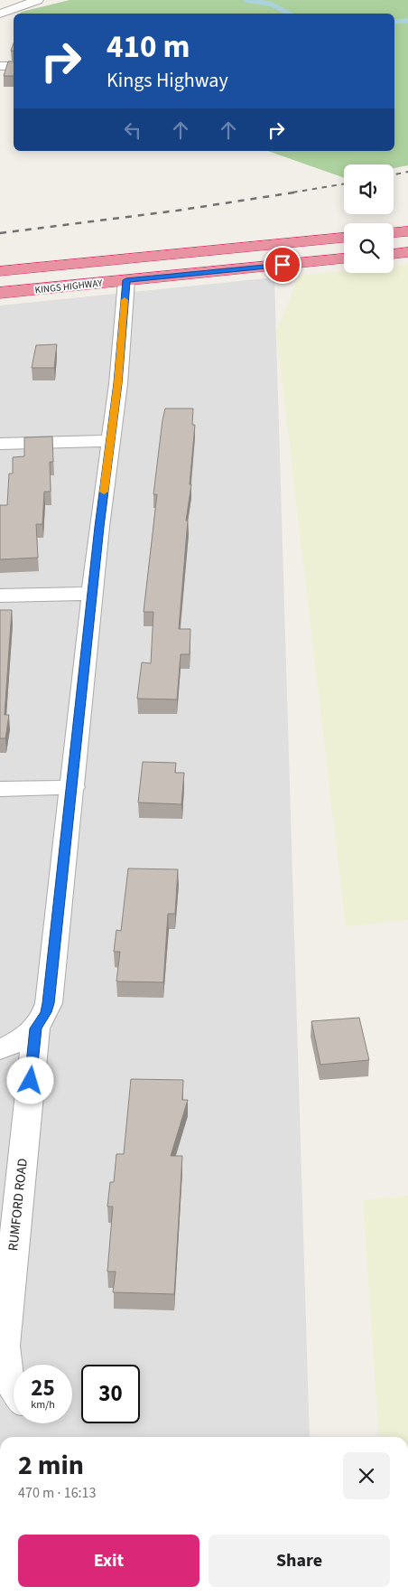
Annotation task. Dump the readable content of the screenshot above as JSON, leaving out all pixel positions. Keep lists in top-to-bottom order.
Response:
{
  "streets": {
    "highway": ["KINGS HIGHWAY"],
    "street": ["RUMFORD ROAD"]
  },
  "crossings": [
    ["KINGS HIGHWAY", "RUMFORD ROAD"]
  ],
  "page": {
    "turn": ["410 m", "Kings Highway"],
    "speed": "25 km/h",
    "limit": "30",
    "heading": ["2 min", "470 m · 16:13"],
    "buttons": ["Exit", "Share"]
  }
}
